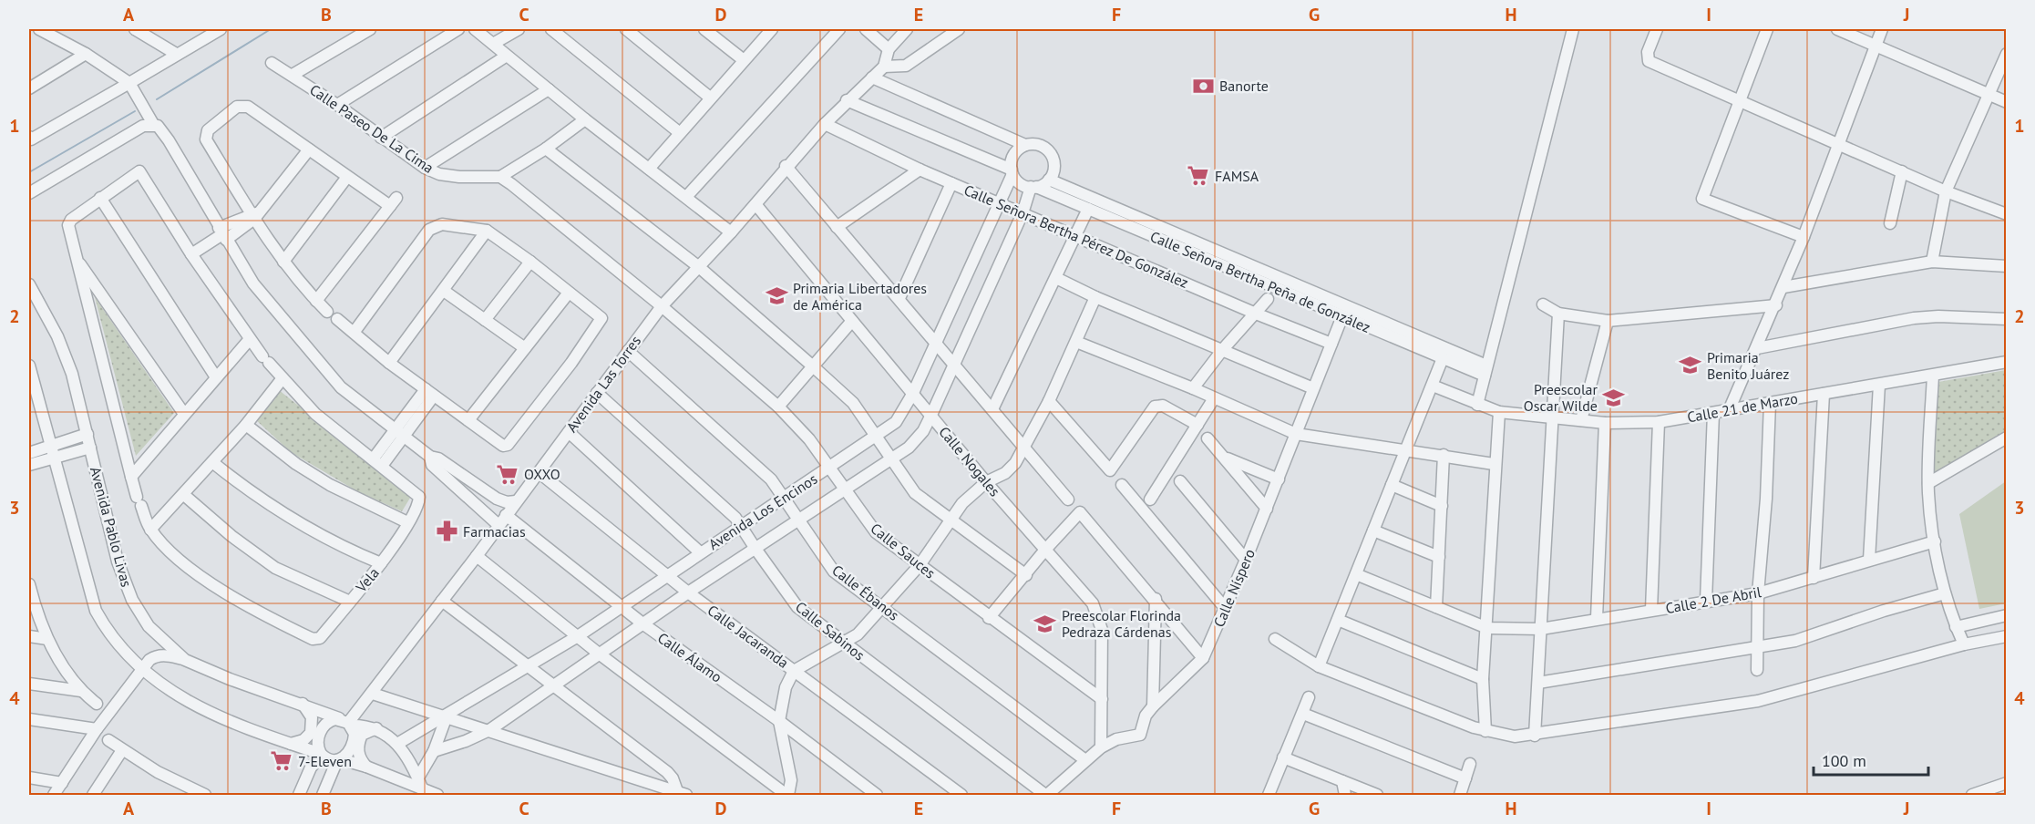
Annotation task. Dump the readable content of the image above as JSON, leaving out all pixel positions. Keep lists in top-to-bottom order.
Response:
{
  "streets": {
    "street": [
      "Calle Paseo De La Cima",
      "Calle Señora Bertha Pérez De González",
      "Calle Señora Bertha Peña de González",
      "Avenida Las Torres",
      "Calle 21 de Marzo",
      "Calle Nogales",
      "Avenida Los Encinos",
      "Avenida Pablo Livas",
      "Calle Sauces",
      "Vela",
      "Calle Níspero",
      "Calle Ébanos",
      "Calle 2 De Abril",
      "Calle Sabinos",
      "Calle Jacaranda",
      "Calle Álamo"
    ]
  },
  "crossings": [
    ["Calle Señora Bertha Pérez De González", "Avenida Las Torres"],
    ["Calle Señora Bertha Pérez De González", "Avenida Los Encinos"],
    ["Calle Señora Bertha Pérez De González", "Calle Níspero"],
    ["Calle Señora Bertha Peña de González", "Avenida Los Encinos"],
    ["Calle Señora Bertha Peña de González", "Calle Níspero"],
    ["Avenida Las Torres", "Calle Nogales"],
    ["Avenida Las Torres", "Avenida Pablo Livas"],
    ["Avenida Las Torres", "Calle Sauces"],
    ["Avenida Las Torres", "Calle Ébanos"],
    ["Avenida Las Torres", "Calle Sabinos"],
    ["Avenida Las Torres", "Calle Jacaranda"],
    ["Avenida Las Torres", "Calle Álamo"],
    ["Calle Nogales", "Avenida Los Encinos"],
    ["Calle Nogales", "Calle Sauces"],
    ["Calle Nogales", "Calle Níspero"],
    ["Avenida Los Encinos", "Calle Sauces"],
    ["Avenida Los Encinos", "Calle Ébanos"],
    ["Avenida Los Encinos", "Calle Sabinos"],
    ["Avenida Los Encinos", "Calle Jacaranda"],
    ["Avenida Los Encinos", "Calle Álamo"],
    ["Calle Níspero", "Calle Ébanos"],
    ["Calle Níspero", "Calle Sabinos"]
  ],
  "places": {
    "bank": ["Banorte"],
    "supermarket": ["FAMSA", "OXXO", "7-Eleven"],
    "school or university": [
      "Primaria Libertadores de América",
      "Primaria Benito Juárez",
      "Preescolar Oscar Wilde",
      "Preescolar Florinda Pedraza Cárdenas"
    ],
    "pharmacy": ["Farmacias"]
  },
  "scale_bar": "100 m",
  "grid": {
    "columns": [
      "A",
      "B",
      "C",
      "D",
      "E",
      "F",
      "G",
      "H",
      "I",
      "J"
    ],
    "rows": [
      "1",
      "2",
      "3",
      "4"
    ]
  }
}
